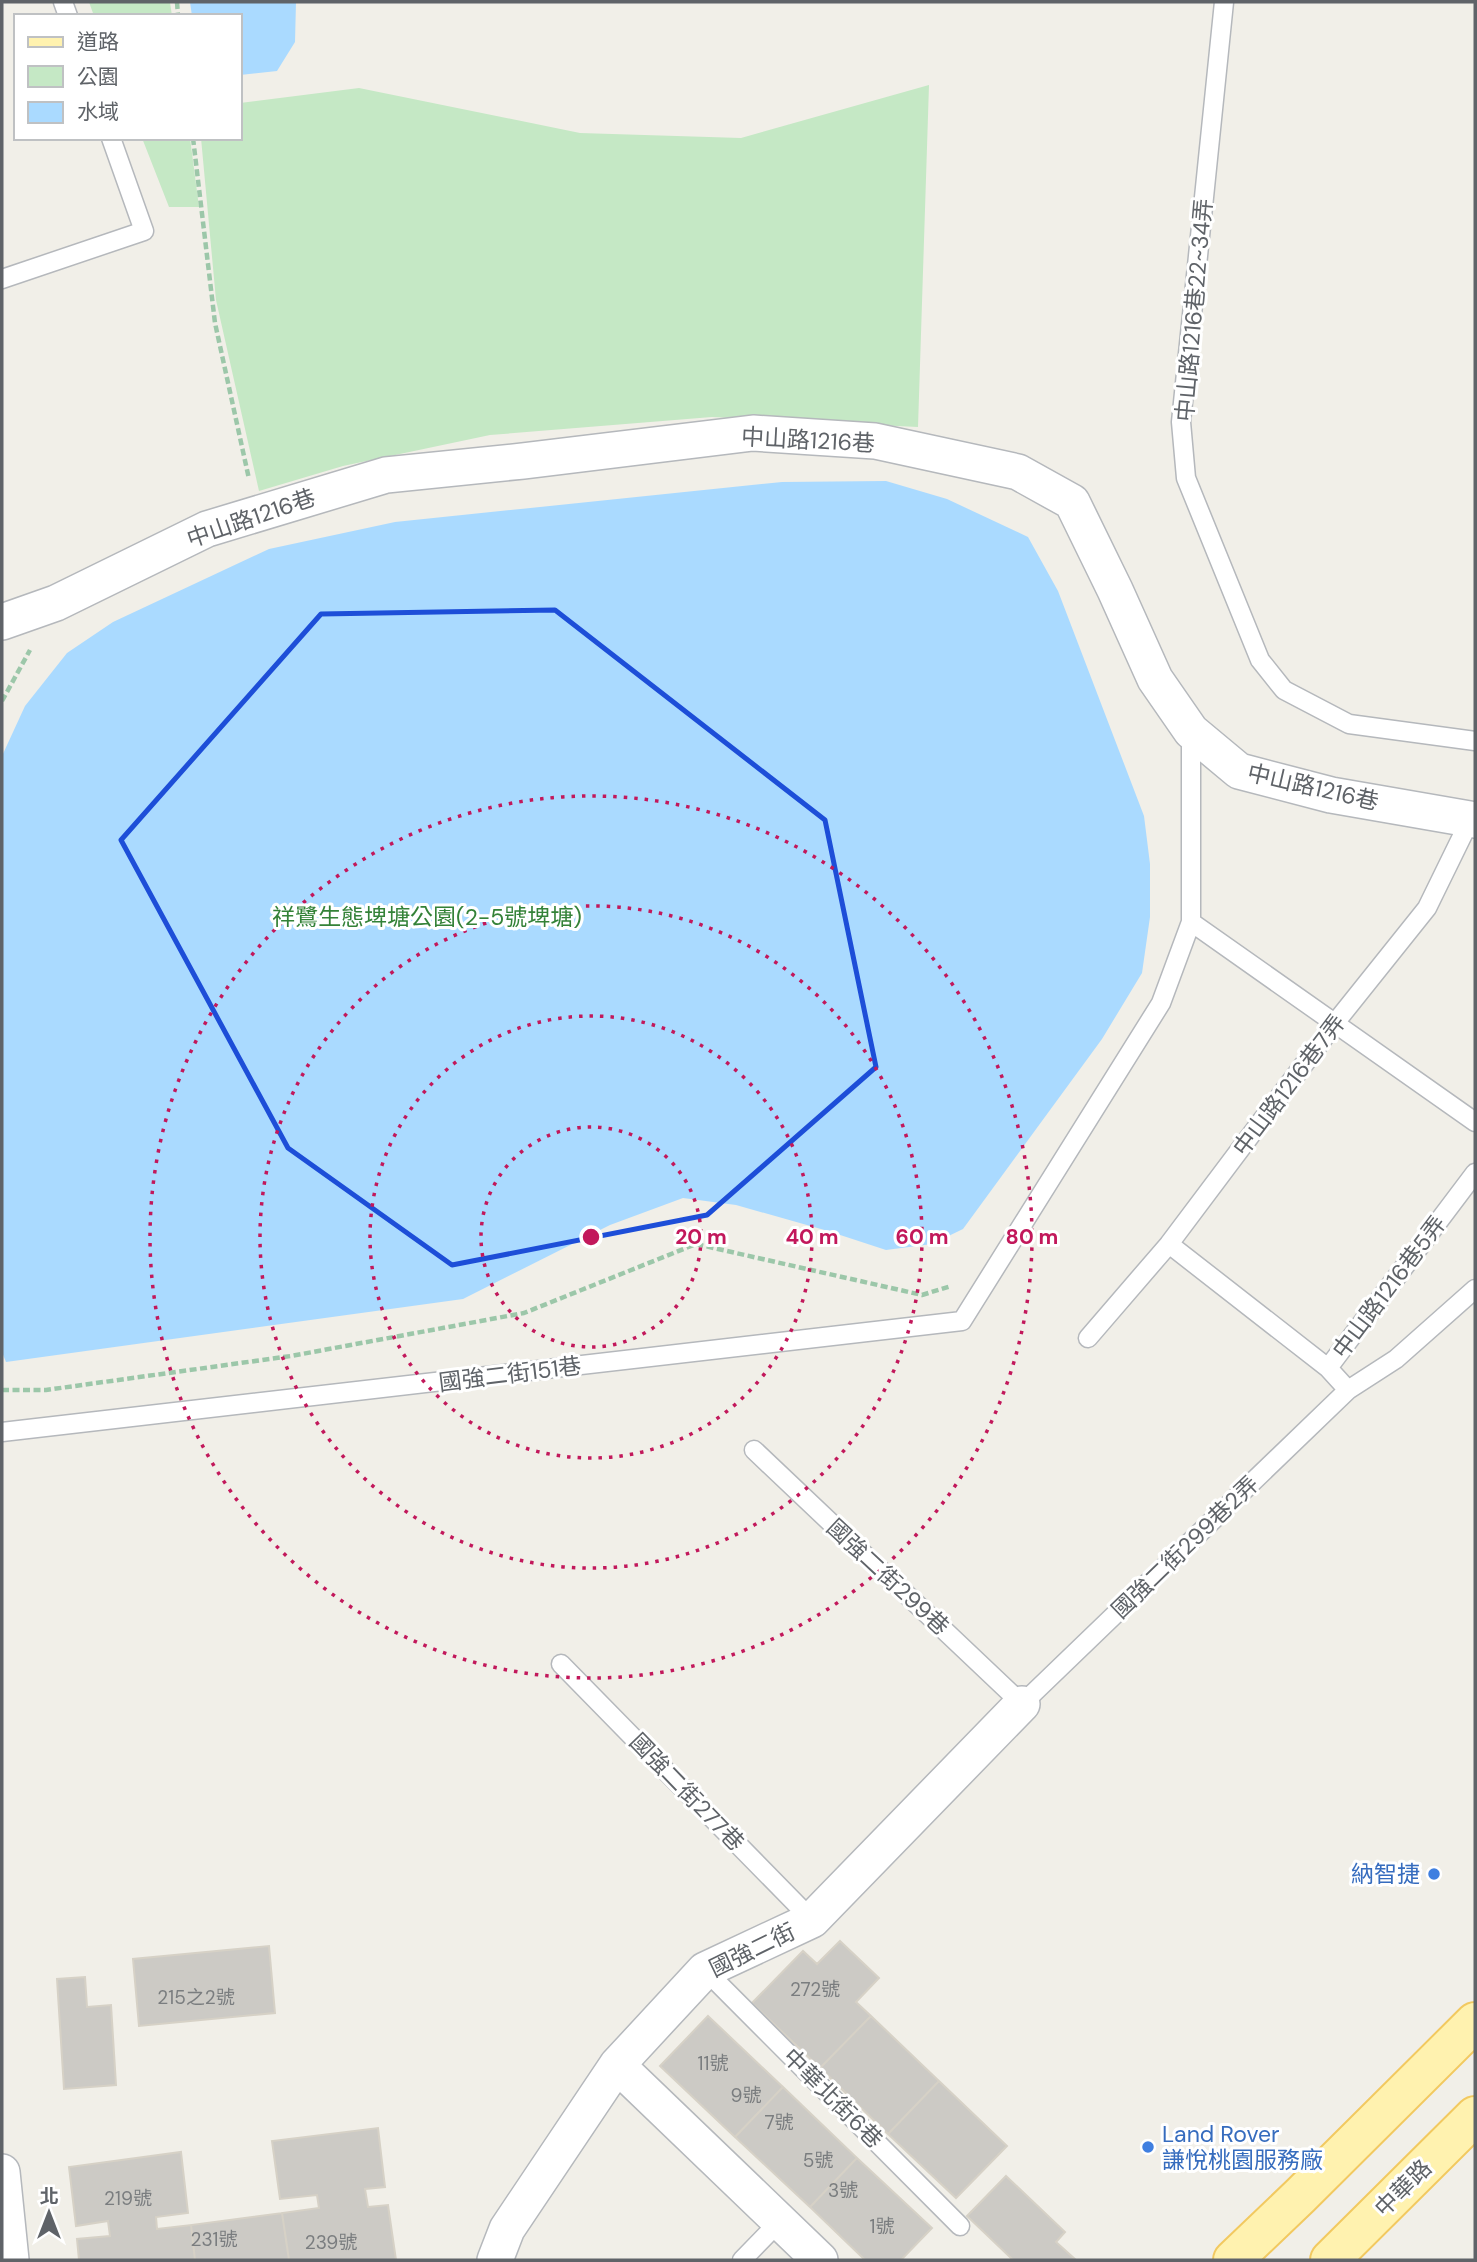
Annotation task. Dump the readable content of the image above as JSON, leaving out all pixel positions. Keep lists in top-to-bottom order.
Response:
{
  "streets": {
    "main road": ["中華路"],
    "street": ["中山路1216巷", "國強二街"],
    "lane": [
      "中山路1216巷22~34弄",
      "中山路1216巷7弄",
      "中山路1216巷5弄",
      "國強二街151巷",
      "國強二街299巷2弄",
      "國強二街299巷",
      "國強二街277巷",
      "中華北街6巷"
    ]
  },
  "crossings": [
    ["中山路1216巷", "中山路1216巷7弄"],
    ["國強二街299巷2弄", "國強二街299巷"],
    ["國強二街299巷2弄", "國強二街"],
    ["國強二街299巷", "國強二街"],
    ["國強二街277巷", "國強二街"],
    ["國強二街", "中華北街6巷"]
  ],
  "parks": ["祥鷺生態埤塘公園(2-5號埤塘)"],
  "places": ["納智捷", "Land Rover 謙悅桃園服務廠"],
  "house_numbers": [
    "272號",
    "215之2號",
    "11號",
    "9號",
    "7號",
    "5號",
    "3號",
    "219號",
    "1號",
    "231號",
    "239號"
  ],
  "legend": ["道路", "公園", "水域"],
  "north": "top",
  "rings": [
    "20 m",
    "40 m",
    "60 m",
    "80 m"
  ]
}
